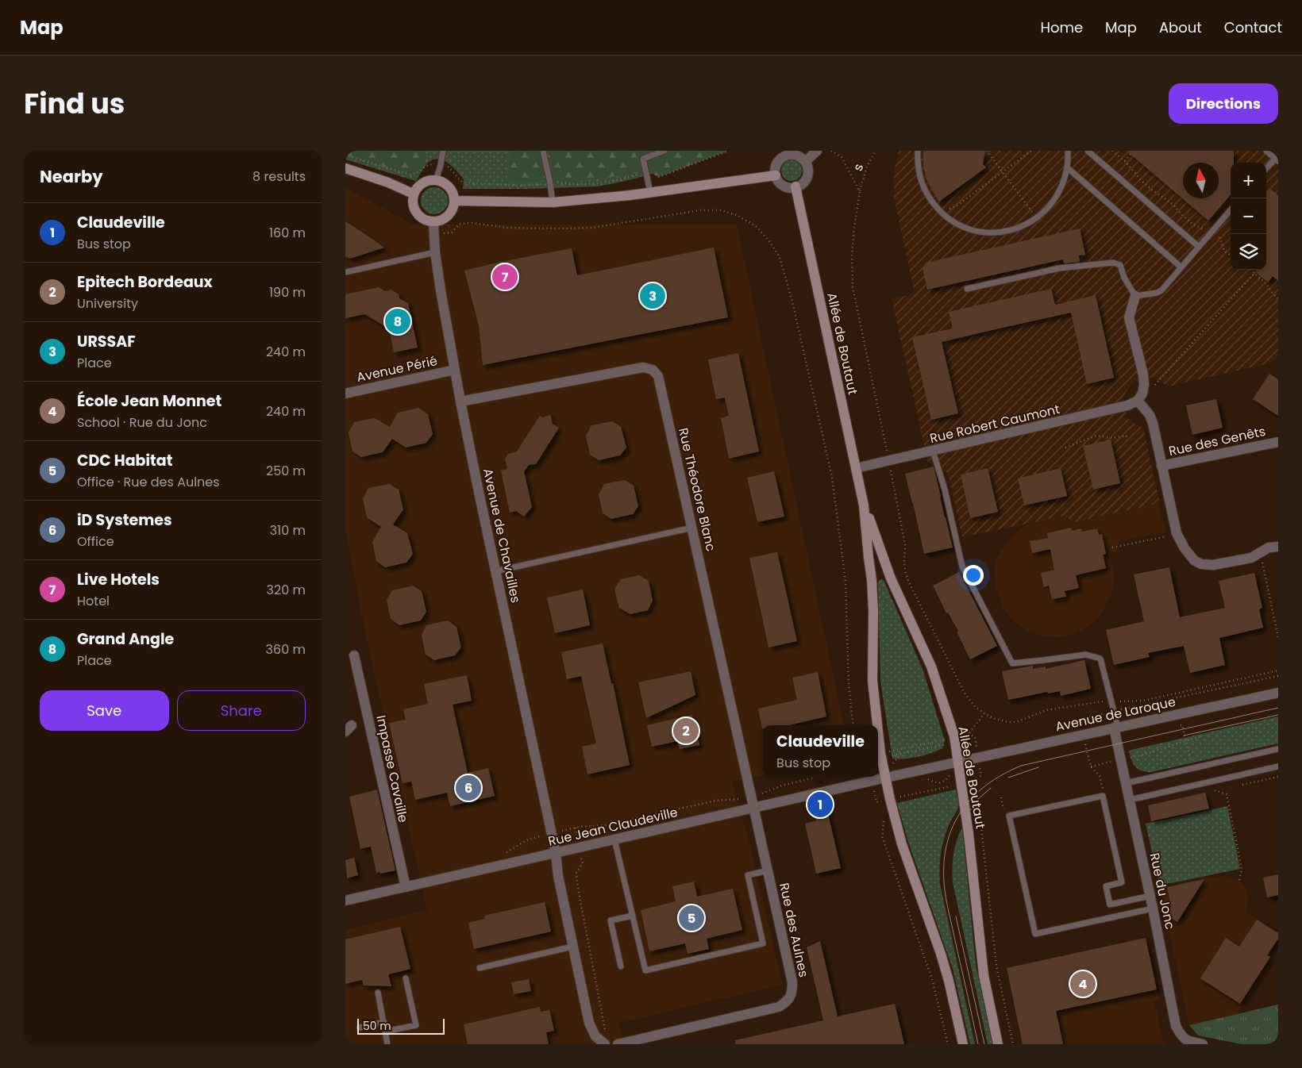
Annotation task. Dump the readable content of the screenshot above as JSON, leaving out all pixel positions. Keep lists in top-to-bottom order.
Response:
{
  "streets": {
    "main road": ["Allée de Boutaut"],
    "street": [
      "Avenue Périé",
      "Rue Robert Caumont",
      "Rue des Genêts",
      "Rue Théodore Blanc",
      "Avenue de Chavailles",
      "Avenue de Laroque",
      "Impasse Cavaille",
      "Rue Jean Claudeville",
      "Rue du Jonc",
      "Rue des Aulnes"
    ],
    "path": ["s"]
  },
  "crossings": [
    ["s", "Rue Robert Caumont"],
    ["Allée de Boutaut", "Rue Robert Caumont"],
    ["Allée de Boutaut", "Avenue de Laroque"],
    ["Allée de Boutaut", "Rue Jean Claudeville"],
    ["Avenue Périé", "Avenue de Chavailles"],
    ["Rue Robert Caumont", "Rue des Genêts"],
    ["Rue Théodore Blanc", "Avenue de Chavailles"],
    ["Rue Théodore Blanc", "Rue Jean Claudeville"],
    ["Rue Théodore Blanc", "Rue des Aulnes"],
    ["Avenue de Chavailles", "Rue Jean Claudeville"],
    ["Avenue de Laroque", "Rue Jean Claudeville"],
    ["Avenue de Laroque", "Rue du Jonc"],
    ["Impasse Cavaille", "Rue Jean Claudeville"],
    ["Rue Jean Claudeville", "Rue des Aulnes"]
  ],
  "scale_bar": "50 m",
  "north": "top",
  "page": {
    "header": "Map",
    "nav": [
      "Home",
      "Map",
      "About",
      "Contact"
    ],
    "title": "Find us",
    "buttons": [
      "Directions",
      ["Save", "Share"]
    ],
    "heading": ["Nearby", "8 results"],
    "map_buttons": ["+", "−"],
    "list": [
      {
        "mark": "1",
        "name": "Claudeville",
        "note": "Bus stop",
        "value": "160 m"
      },
      {
        "mark": "2",
        "name": "Epitech Bordeaux",
        "note": "University",
        "value": "190 m"
      },
      {
        "mark": "3",
        "name": "URSSAF",
        "note": "Place",
        "value": "240 m"
      },
      {
        "mark": "4",
        "name": "École Jean Monnet",
        "note": "School · Rue du Jonc",
        "value": "240 m"
      },
      {
        "mark": "5",
        "name": "CDC Habitat",
        "note": "Office · Rue des Aulnes",
        "value": "250 m"
      },
      {
        "mark": "6",
        "name": "iD Systemes",
        "note": "Office",
        "value": "310 m"
      },
      {
        "mark": "7",
        "name": "Live Hotels",
        "note": "Hotel",
        "value": "320 m"
      },
      {
        "mark": "8",
        "name": "Grand Angle",
        "note": "Place",
        "value": "360 m"
      }
    ],
    "pins": [
      "7",
      "3",
      "8",
      "2",
      "6",
      "1",
      "5",
      "4"
    ],
    "popup": ["Claudeville", "Bus stop"],
    "scale": "50 m"
  }
}
